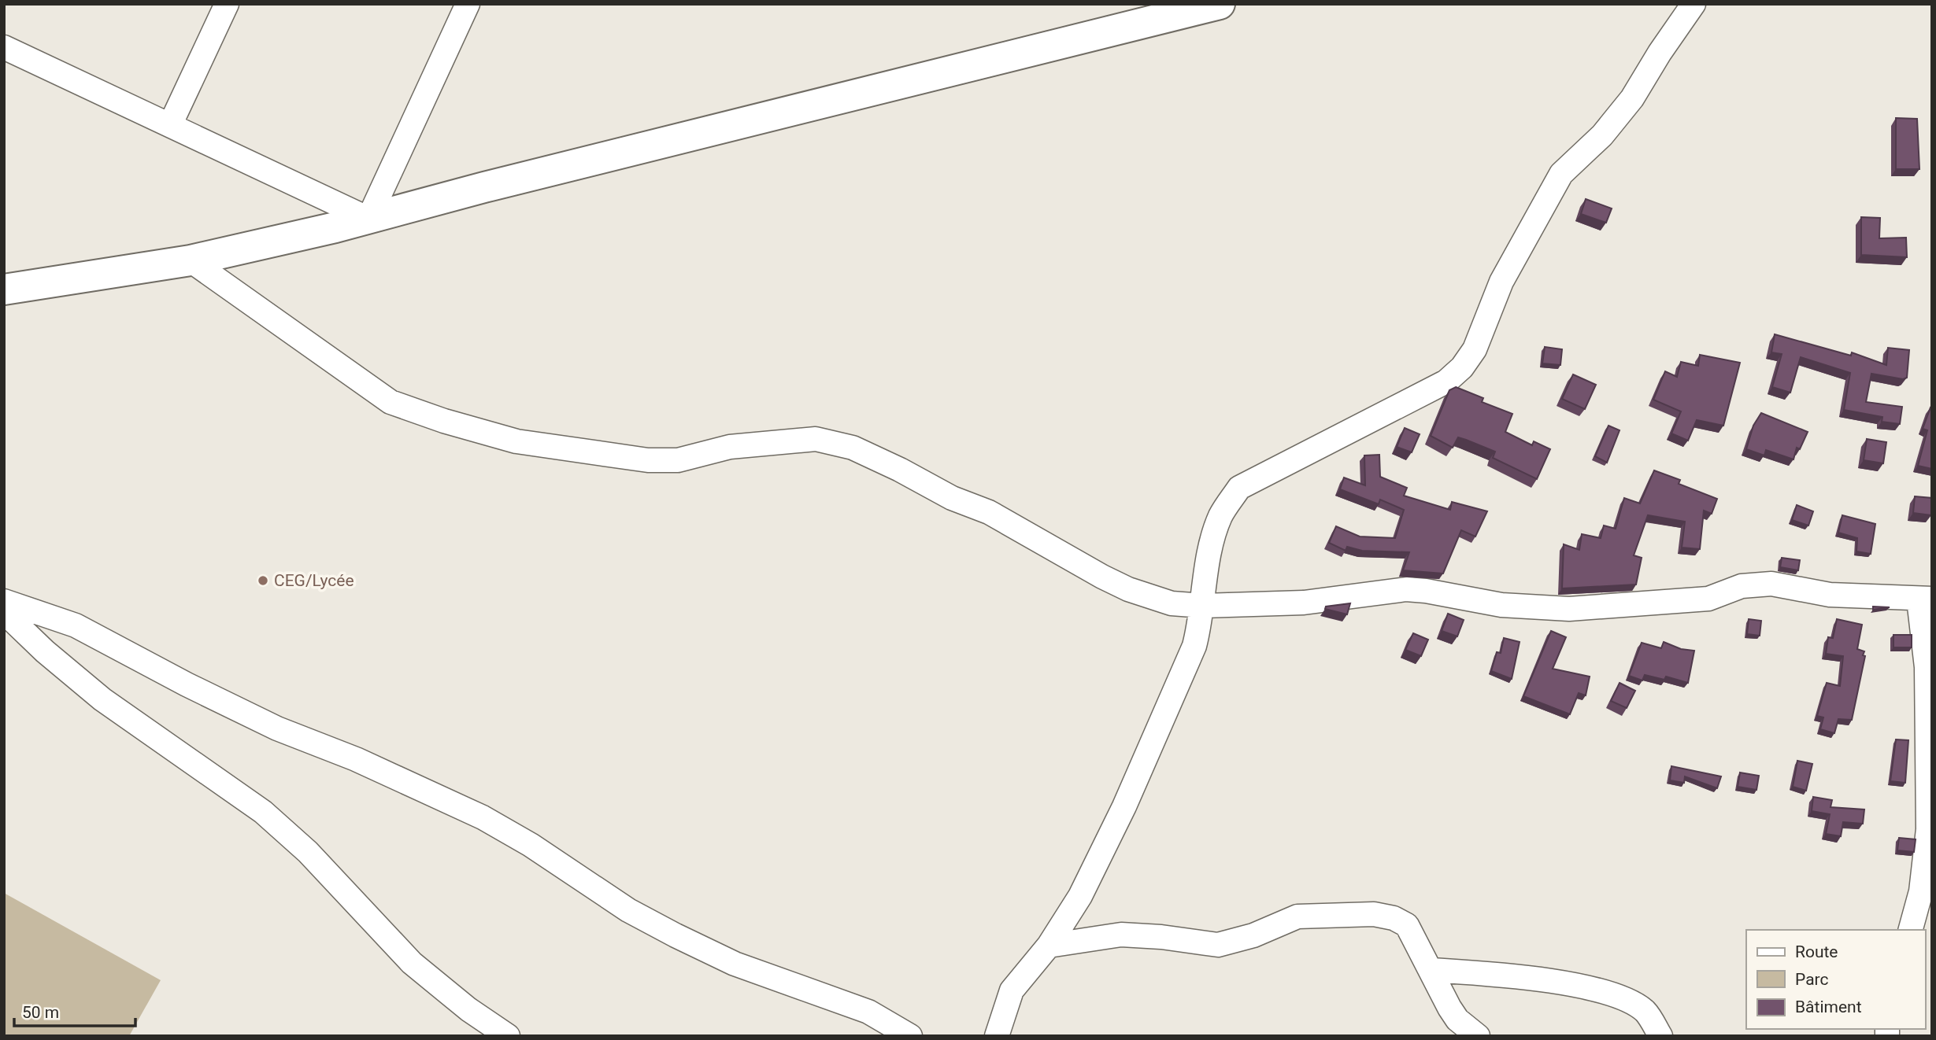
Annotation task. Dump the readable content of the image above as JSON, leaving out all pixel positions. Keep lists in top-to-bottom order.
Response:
{
  "places": ["CEG/Lycée"],
  "legend": ["Route", "Parc", "Bâtiment"],
  "scale_bar": "50 m"
}
